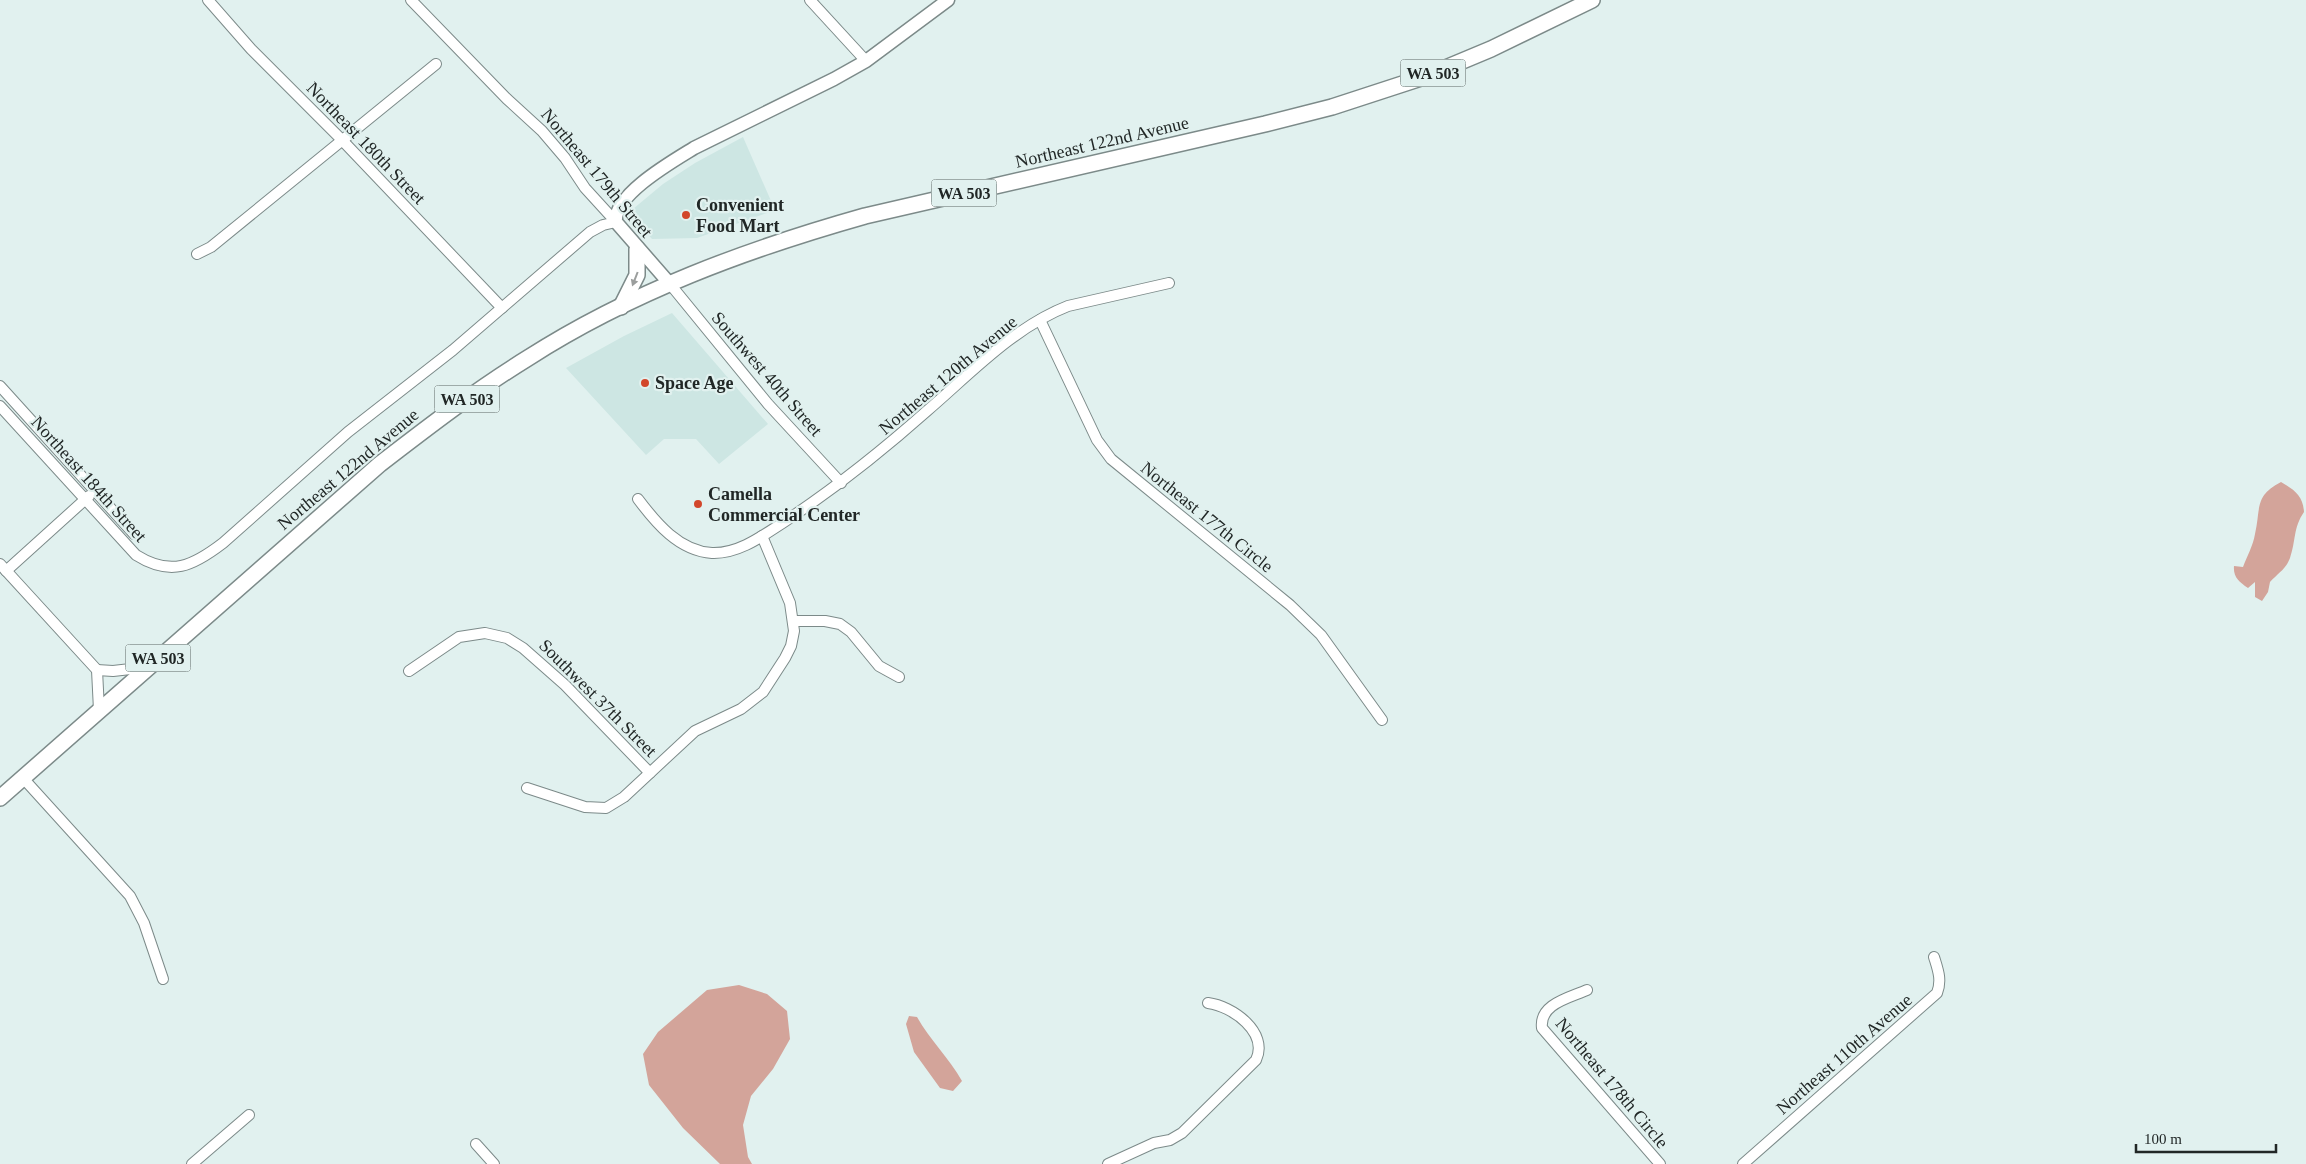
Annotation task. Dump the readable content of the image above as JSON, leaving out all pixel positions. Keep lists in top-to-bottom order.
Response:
{
  "streets": {
    "highway": ["WA 503", "Northeast 122nd Avenue"],
    "main road": ["Northeast 179th Street"],
    "street": [
      "Northeast 180th Street",
      "Southwest 40th Street",
      "Northeast 120th Avenue",
      "Northeast 184th Street",
      "Northeast 177th Circle",
      "Southwest 37th Street",
      "Northeast 110th Avenue",
      "Northeast 178th Circle"
    ]
  },
  "crossings": [
    ["Northeast 122nd Avenue", "Northeast 180th Street"],
    ["Northeast 122nd Avenue", "Northeast 179th Street"],
    ["Northeast 122nd Avenue", "Southwest 40th Street"],
    ["Northeast 122nd Avenue", "Northeast 184th Street"],
    ["Northeast 179th Street", "Southwest 40th Street"],
    ["Southwest 40th Street", "Northeast 120th Avenue"],
    ["Northeast 120th Avenue", "Northeast 177th Circle"]
  ],
  "places": ["Convenient Food Mart", "Space Age", "Camella Commercial Center"],
  "scale_bar": "100 m"
}
